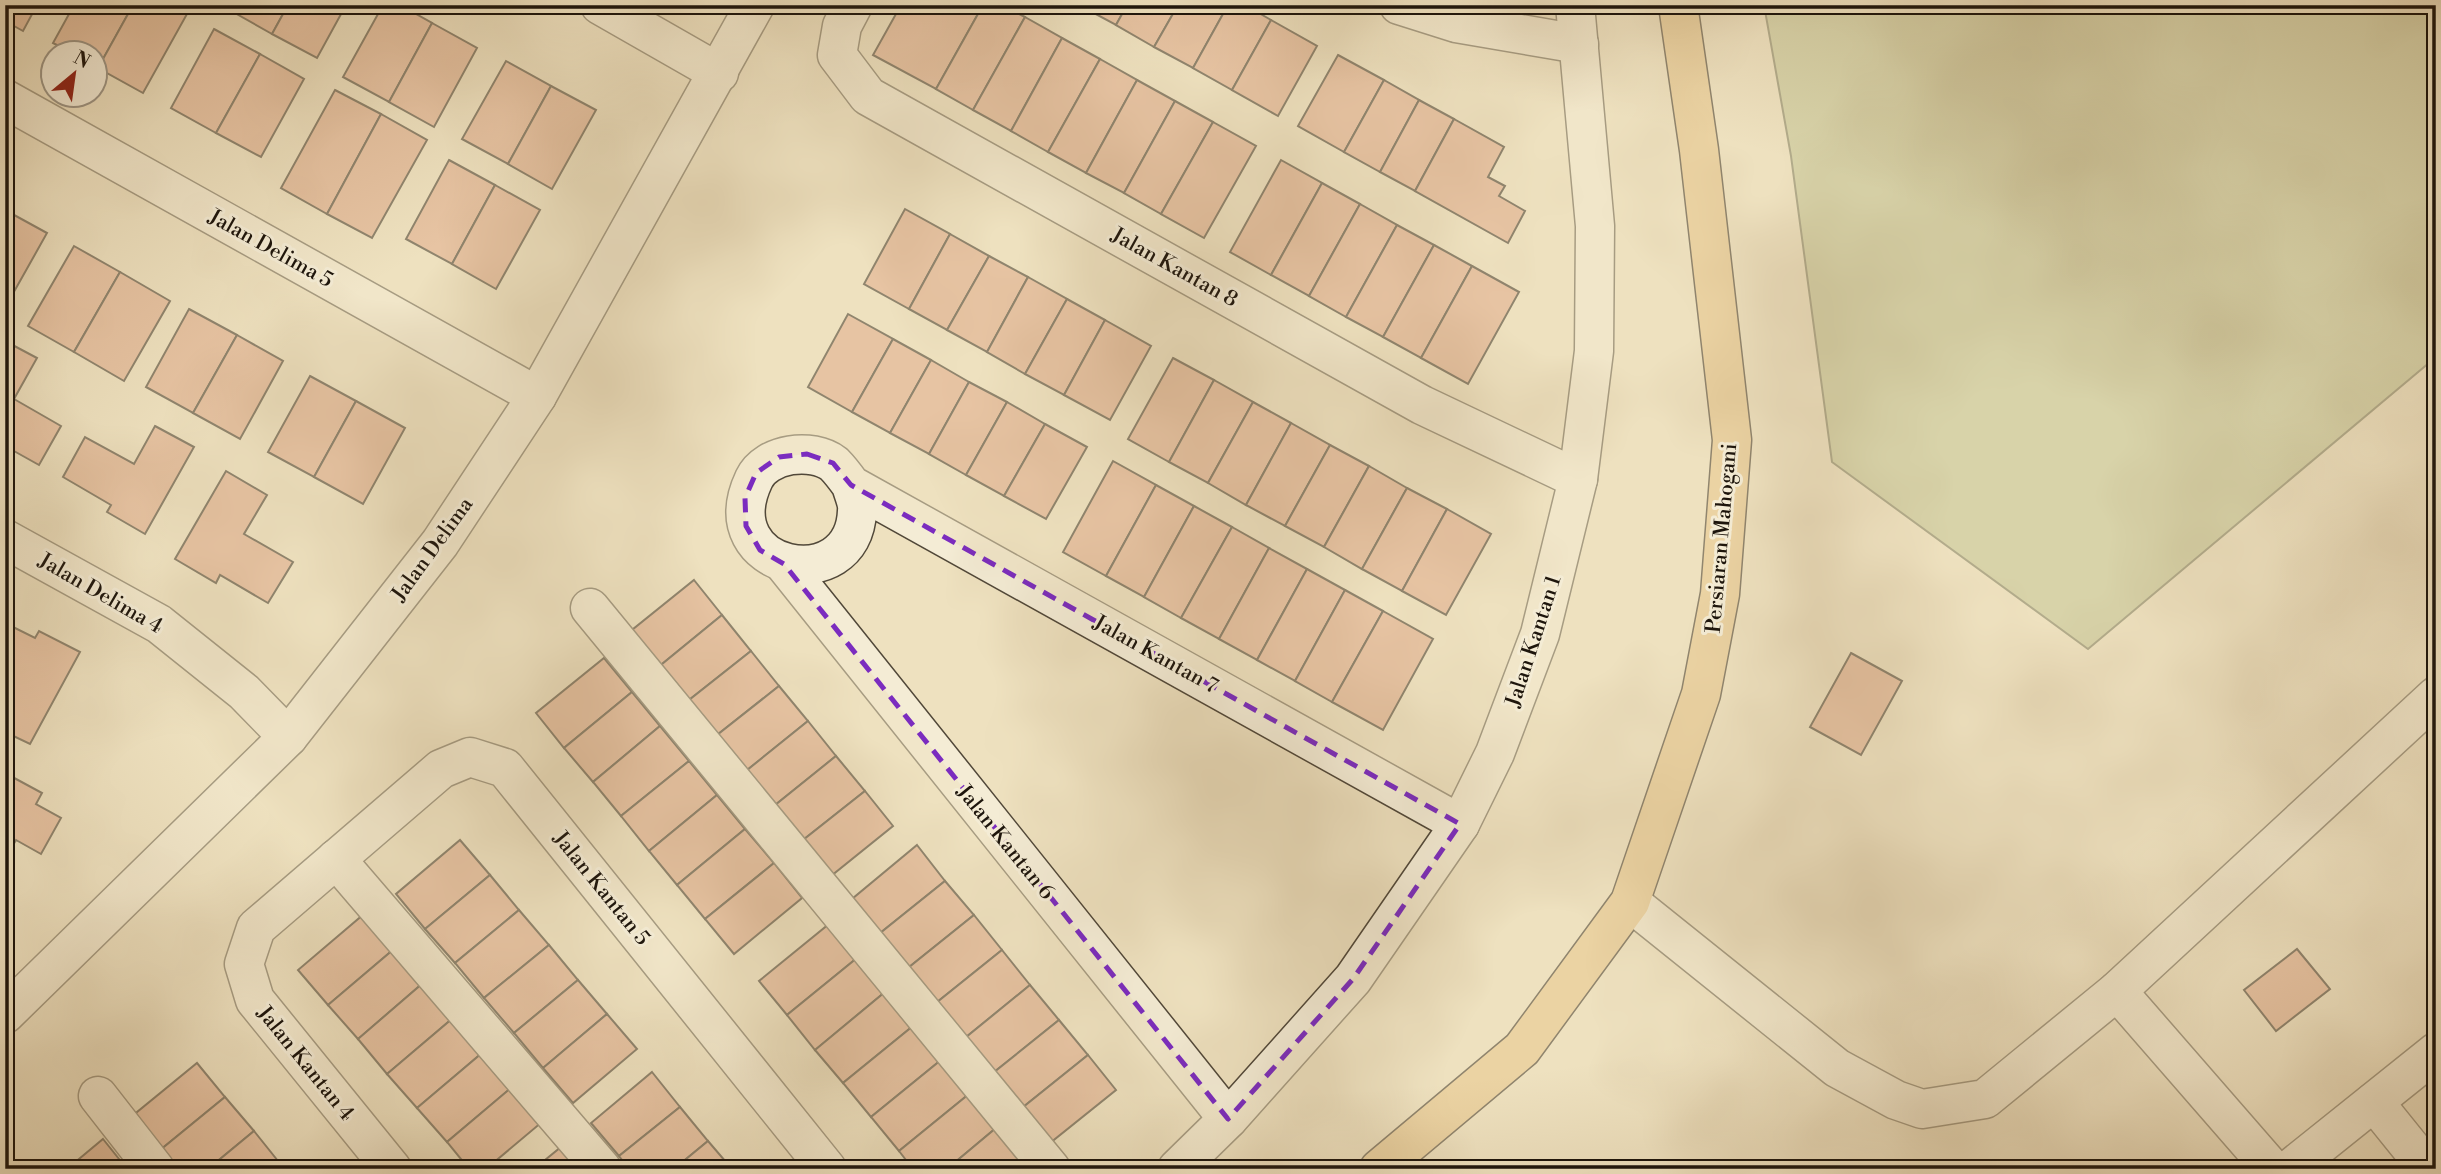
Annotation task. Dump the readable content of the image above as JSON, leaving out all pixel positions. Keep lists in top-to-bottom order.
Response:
{
  "streets": {
    "main road": ["Persiaran Mahogani"],
    "street": [
      "Jalan Delima 5",
      "Jalan Kantan 8",
      "Jalan Delima",
      "Jalan Delima 4",
      "Jalan Kantan 1",
      "Jalan Kantan 7",
      "Jalan Kantan 6",
      "Jalan Kantan 5",
      "Jalan Kantan 4"
    ]
  },
  "crossings": [
    ["Jalan Delima 5", "Jalan Delima"],
    ["Jalan Kantan 8", "Jalan Kantan 1"],
    ["Jalan Delima", "Jalan Delima 4"],
    ["Jalan Kantan 1", "Jalan Kantan 7"],
    ["Jalan Kantan 1", "Jalan Kantan 6"],
    ["Jalan Kantan 7", "Jalan Kantan 6"],
    ["Jalan Kantan 5", "Jalan Kantan 4"]
  ],
  "north": "top right"
}
